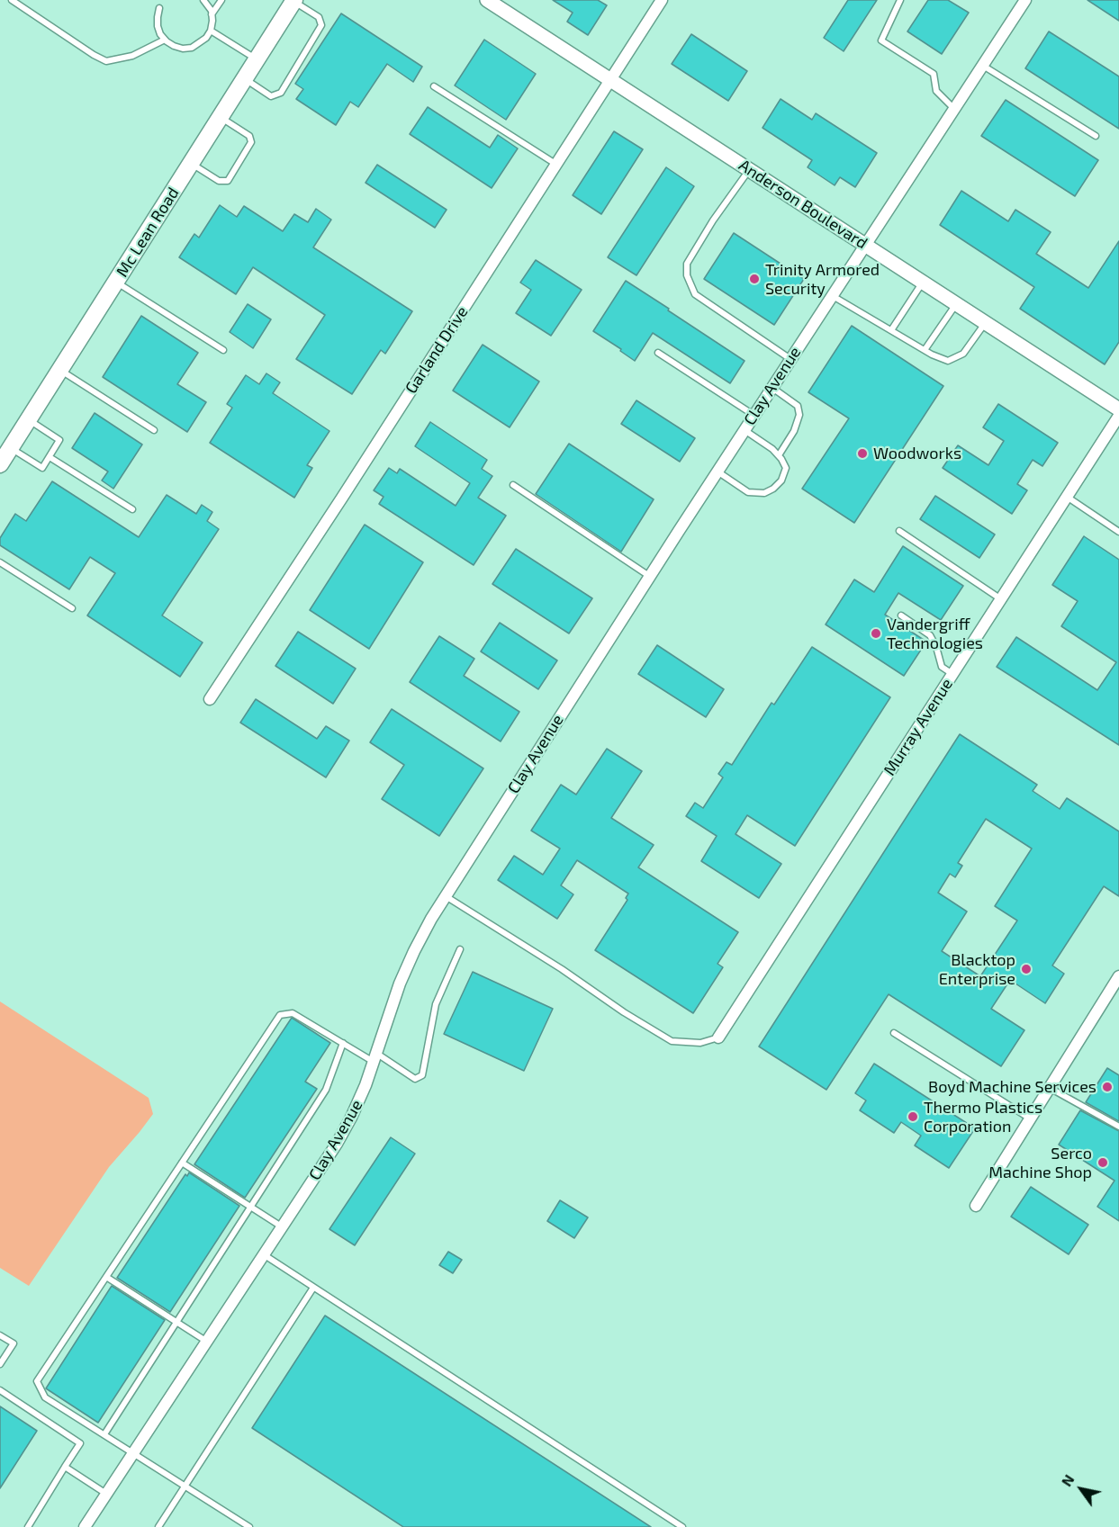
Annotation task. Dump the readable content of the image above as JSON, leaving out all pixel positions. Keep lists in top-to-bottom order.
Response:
{
  "streets": {
    "main road": ["Mc Lean Road"],
    "street": [
      "Anderson Boulevard",
      "Garland Drive",
      "Clay Avenue",
      "Murray Avenue"
    ]
  },
  "crossings": [
    ["Anderson Boulevard", "Garland Drive"],
    ["Anderson Boulevard", "Clay Avenue"]
  ],
  "places": [
    "Trinity Armored Security",
    "Woodworks",
    "Vandergriff Technologies",
    "Blacktop Enterprise",
    "Boyd Machine Services",
    "Thermo Plastics Corporation",
    "Serco Machine Shop"
  ],
  "north": "top left"
}
